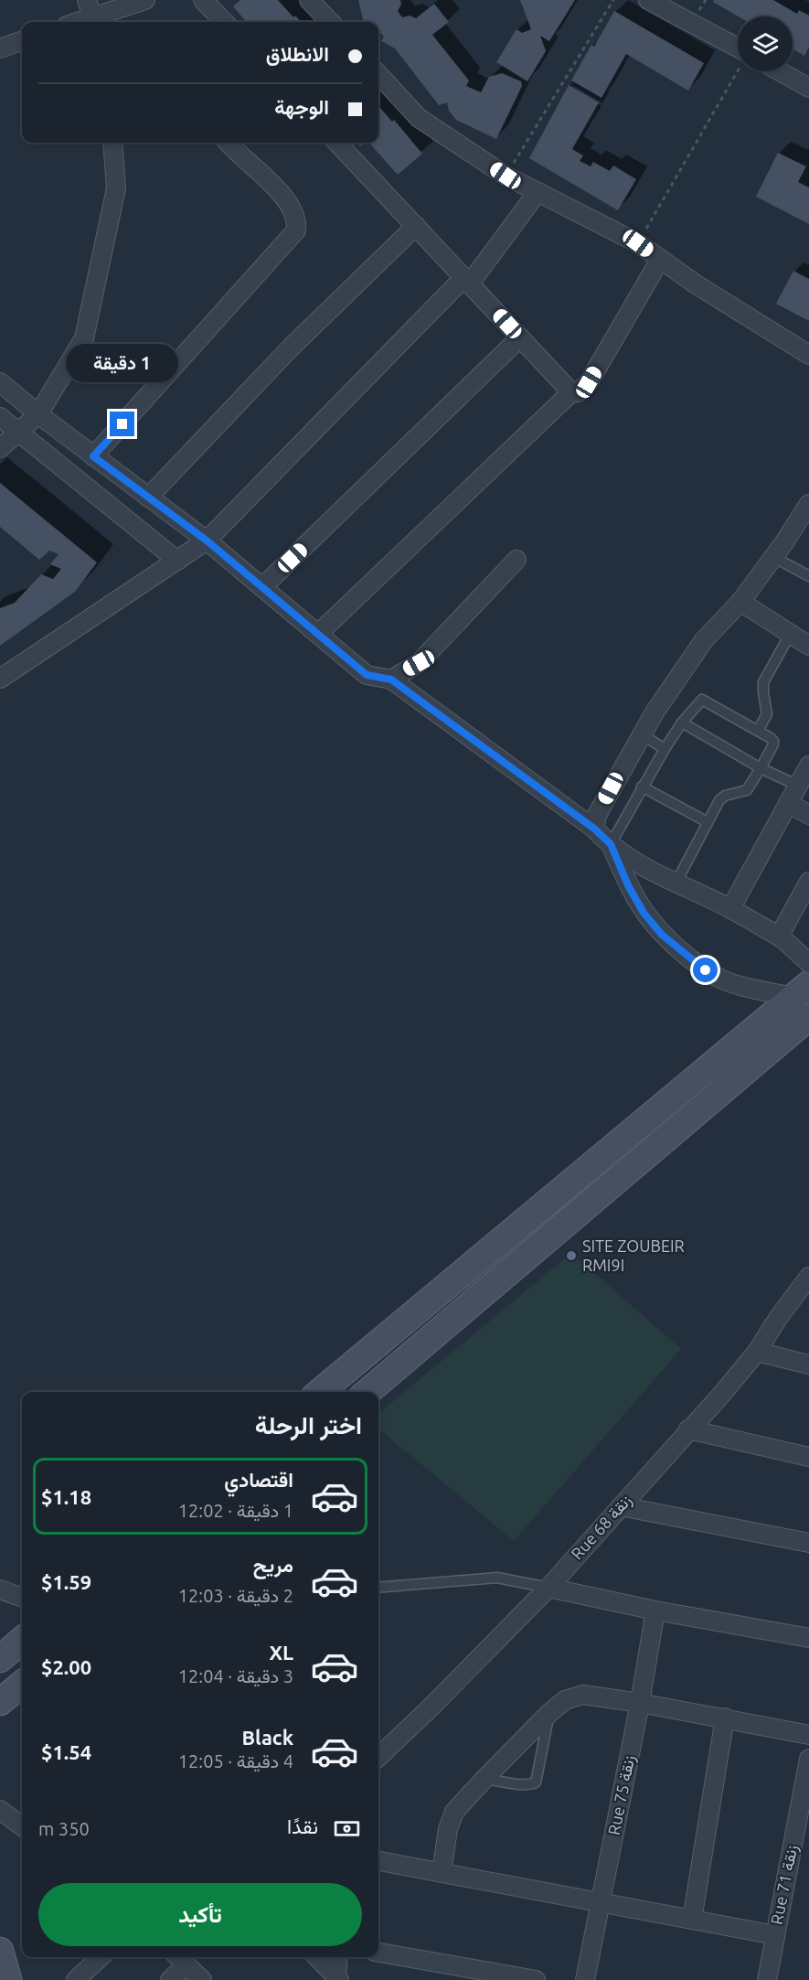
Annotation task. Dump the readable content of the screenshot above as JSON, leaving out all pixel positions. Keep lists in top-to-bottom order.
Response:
{
  "streets": {
    "street": ["Rue 68 زنقة", "Rue 75 زنقة", "Rue 71 زنقة"]
  },
  "places": ["SITE ZOUBEIR RMI9I"],
  "page": {
    "banner": ["الانطلاق", "الوجهة"],
    "bubble": "1 دقيقة",
    "heading": "اختر الرحلة",
    "list": [
      {
        "name": "اقتصادي",
        "note": "1 دقيقة · 12:02",
        "value": "$1.18"
      },
      {
        "name": "مريح",
        "note": "2 دقيقة · 12:03",
        "value": "$1.59"
      },
      {
        "name": "XL",
        "note": "3 دقيقة · 12:04",
        "value": "$2.00"
      },
      {
        "name": "Black",
        "note": "4 دقيقة · 12:05",
        "value": "$1.54"
      }
    ],
    "pay": ["نقدًا", "350 m"],
    "buttons": "تأكيد"
  }
}
